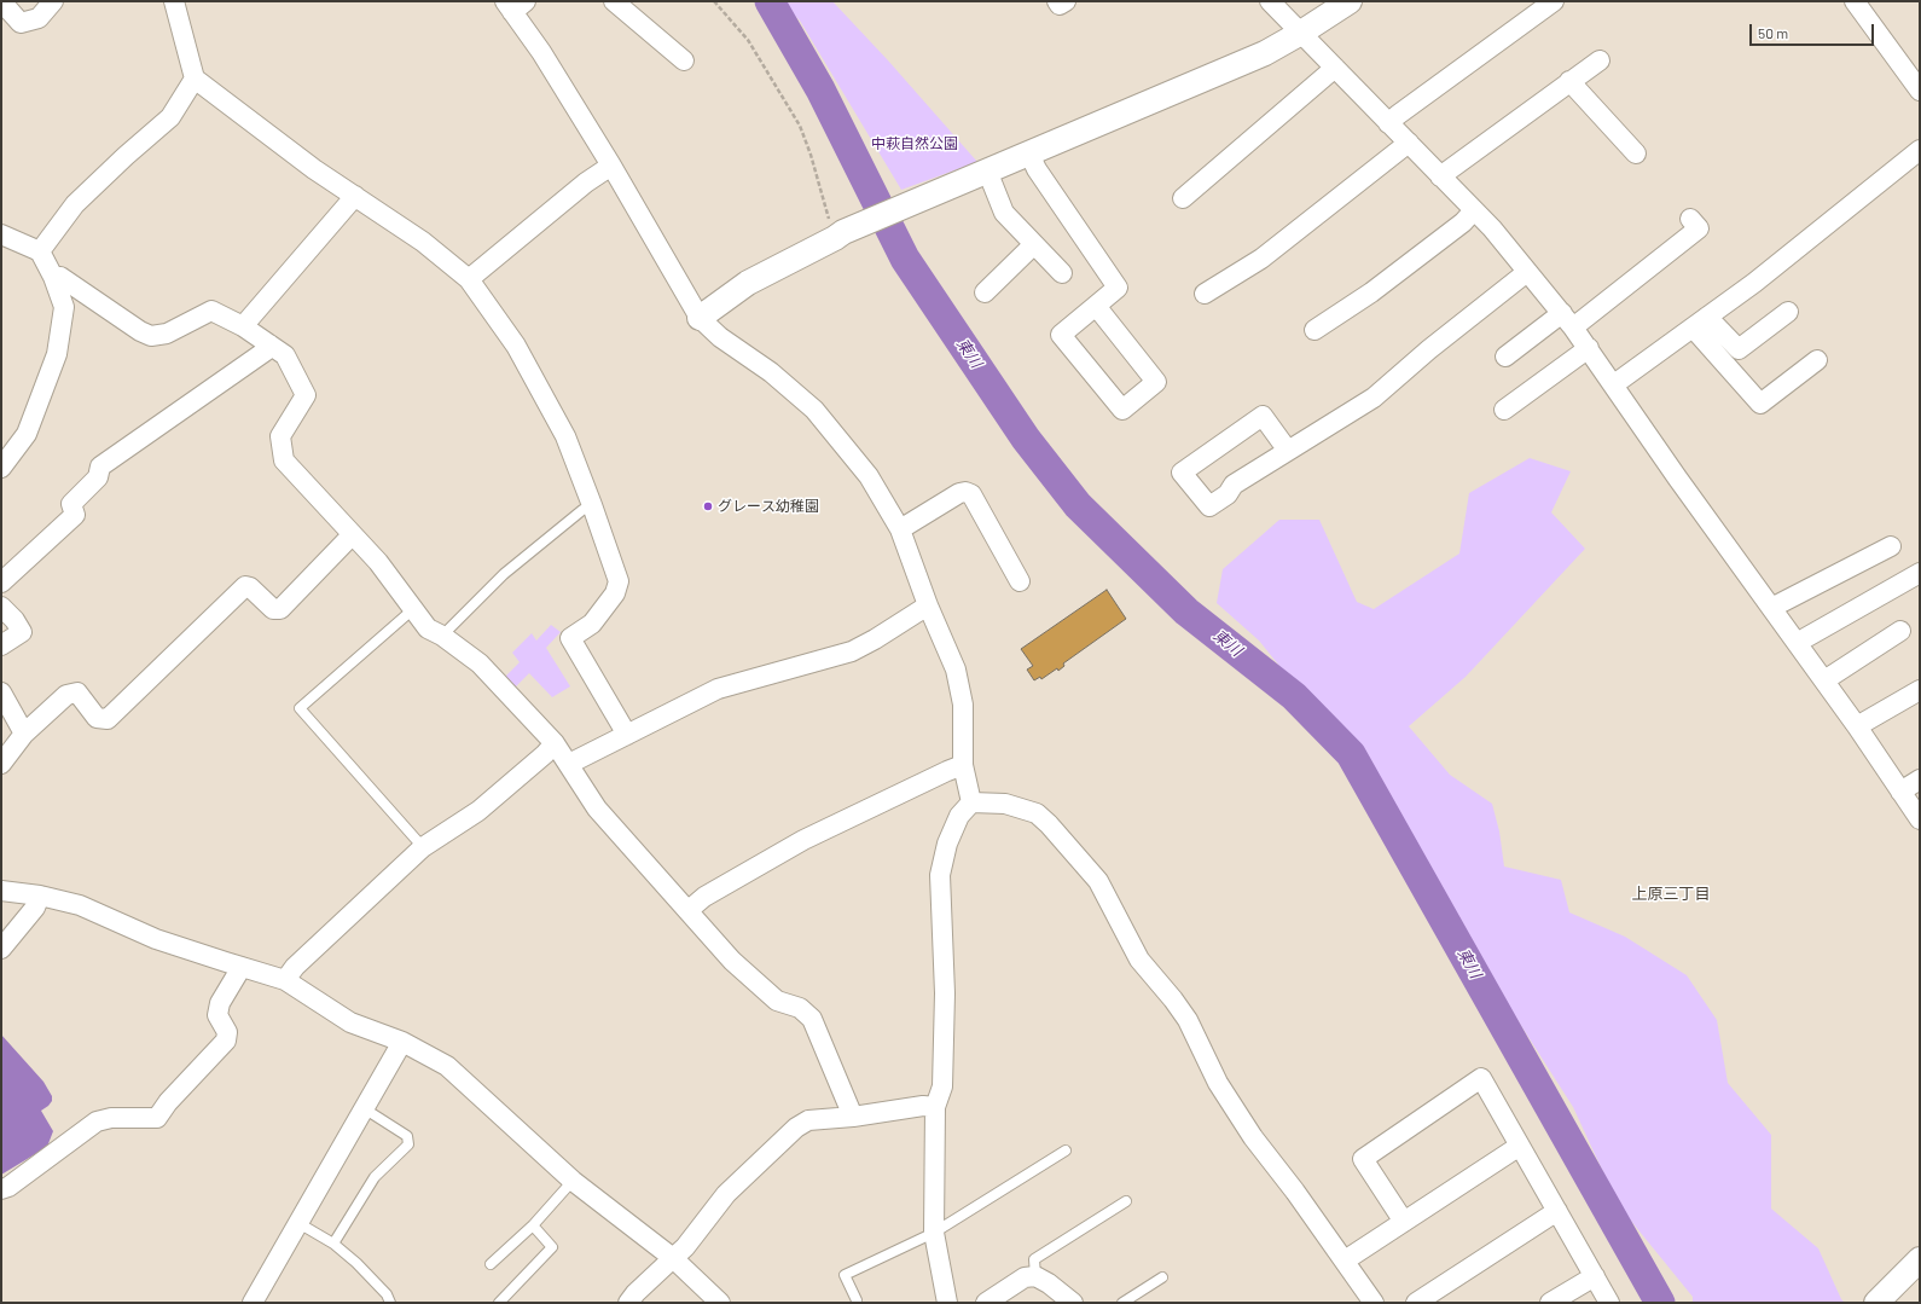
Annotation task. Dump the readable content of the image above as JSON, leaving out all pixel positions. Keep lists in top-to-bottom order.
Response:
{
  "districts": ["上原三丁目"],
  "water": ["東川"],
  "parks": ["中萩自然公園"],
  "places": ["グレース幼稚園"],
  "scale_bar": "50 m"
}
